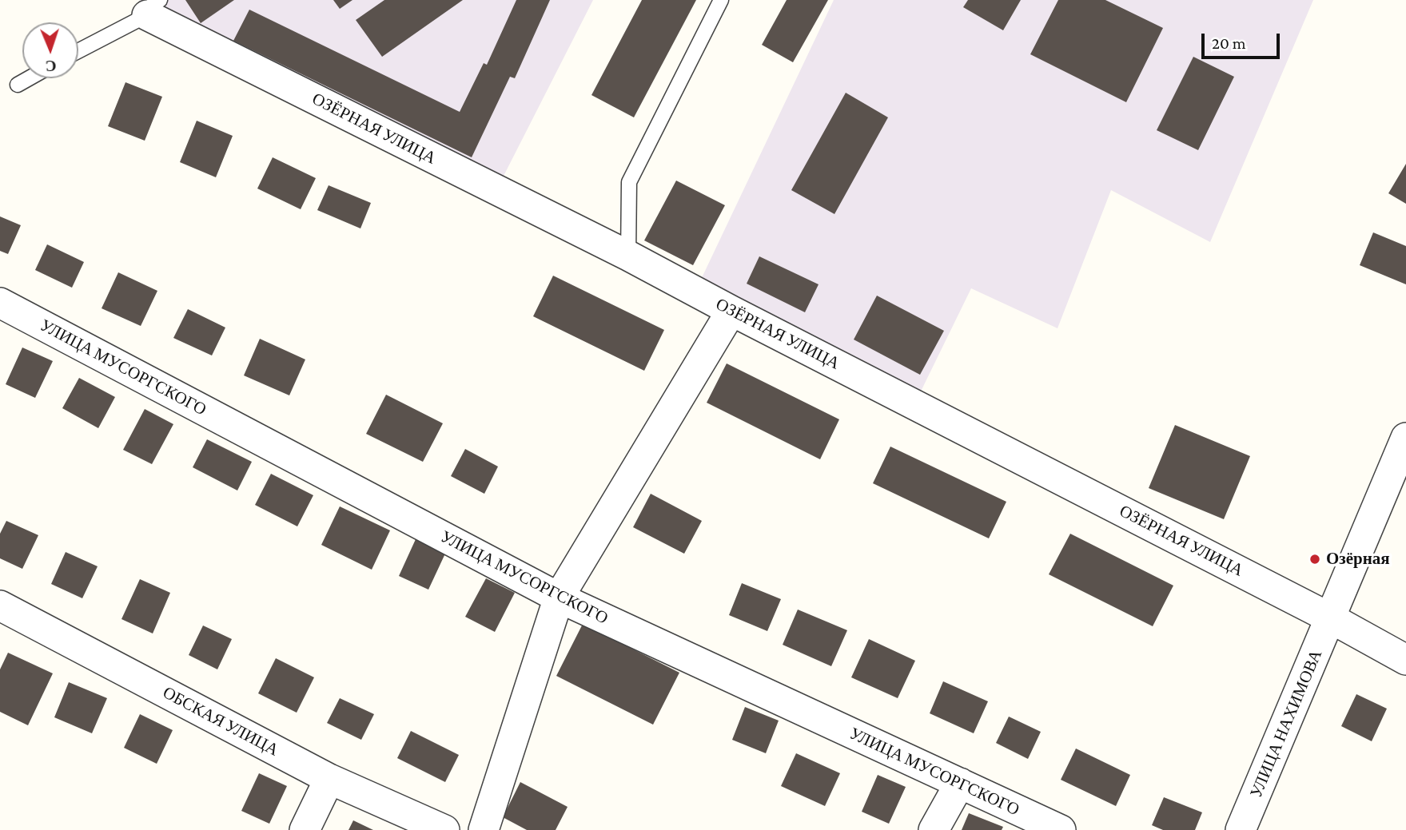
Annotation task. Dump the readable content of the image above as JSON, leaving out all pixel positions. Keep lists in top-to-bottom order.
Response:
{
  "streets": {
    "street": [
      "ОЗЁРНАЯ УЛИЦА",
      "УЛИЦА МУСОРГСКОГО",
      "ОБСКАЯ УЛИЦА",
      "УЛИЦА НАХИМОВА"
    ]
  },
  "crossings": [
    ["ОЗЁРНАЯ УЛИЦА", "УЛИЦА НАХИМОВА"]
  ],
  "places": ["Озёрная"],
  "scale_bar": "20 m",
  "north": "bottom"
}
